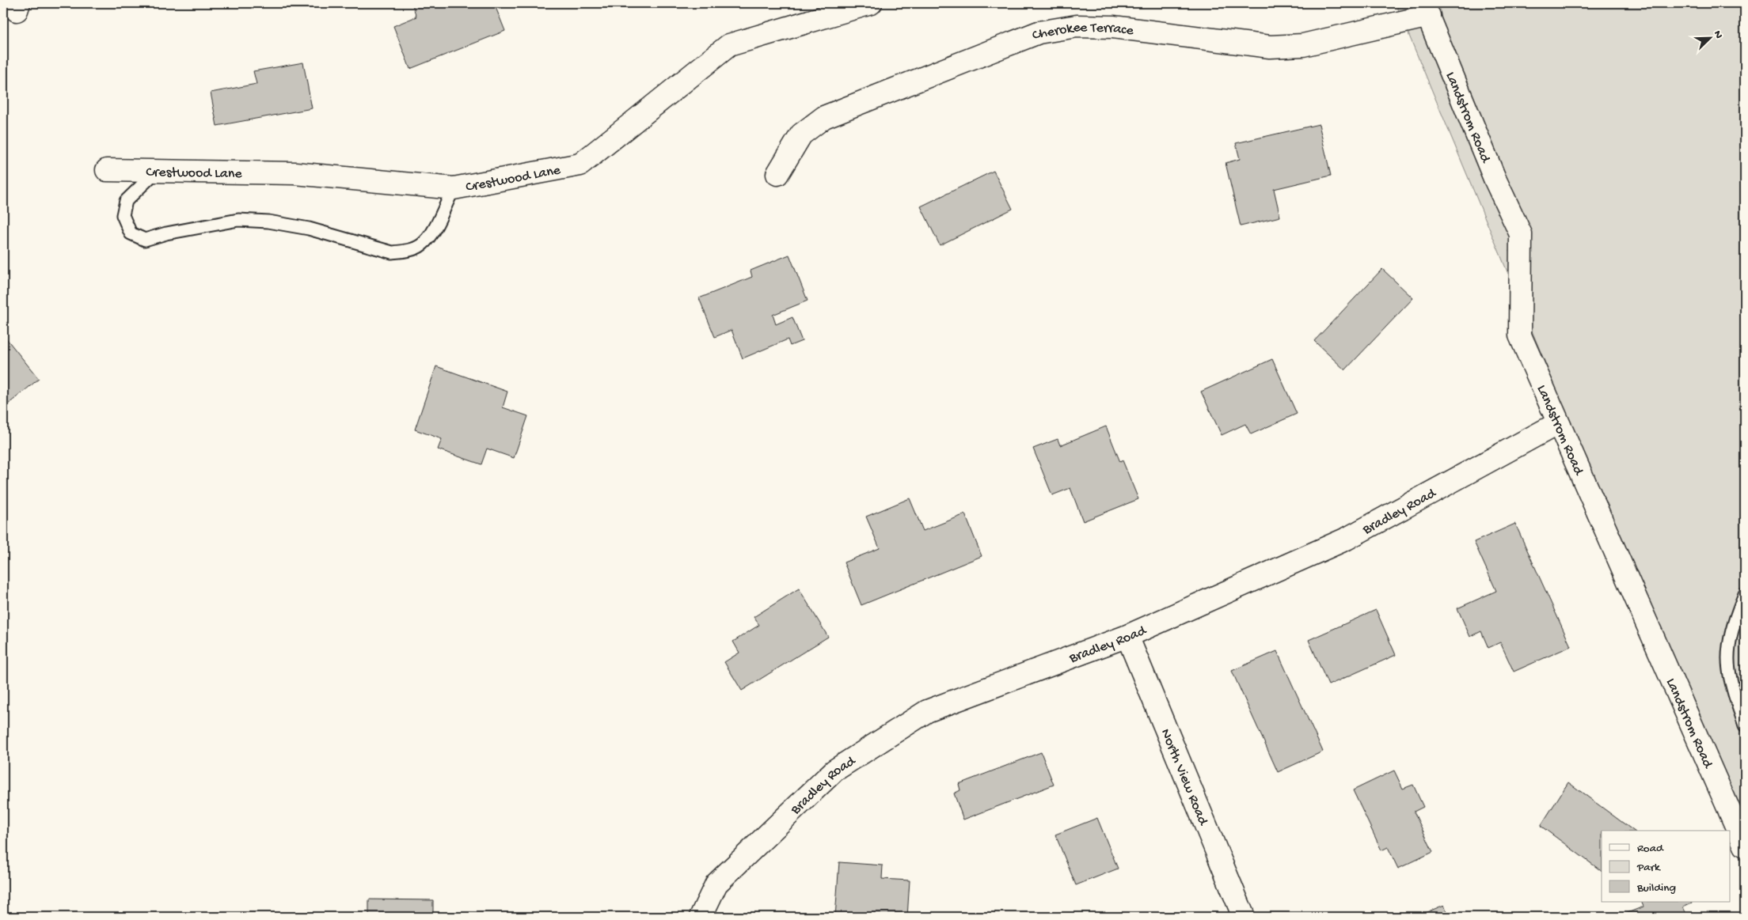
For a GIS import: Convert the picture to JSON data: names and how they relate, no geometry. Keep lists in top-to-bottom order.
{
  "streets": {
    "street": [
      "Cherokee Terrace",
      "Landstrom Road",
      "Crestwood Lane",
      "Bradley Road",
      "North View Road"
    ]
  },
  "crossings": [
    ["Cherokee Terrace", "Landstrom Road"],
    ["Landstrom Road", "Bradley Road"],
    ["Bradley Road", "North View Road"]
  ],
  "legend": ["Road", "Park", "Building"],
  "north": "top right"
}
